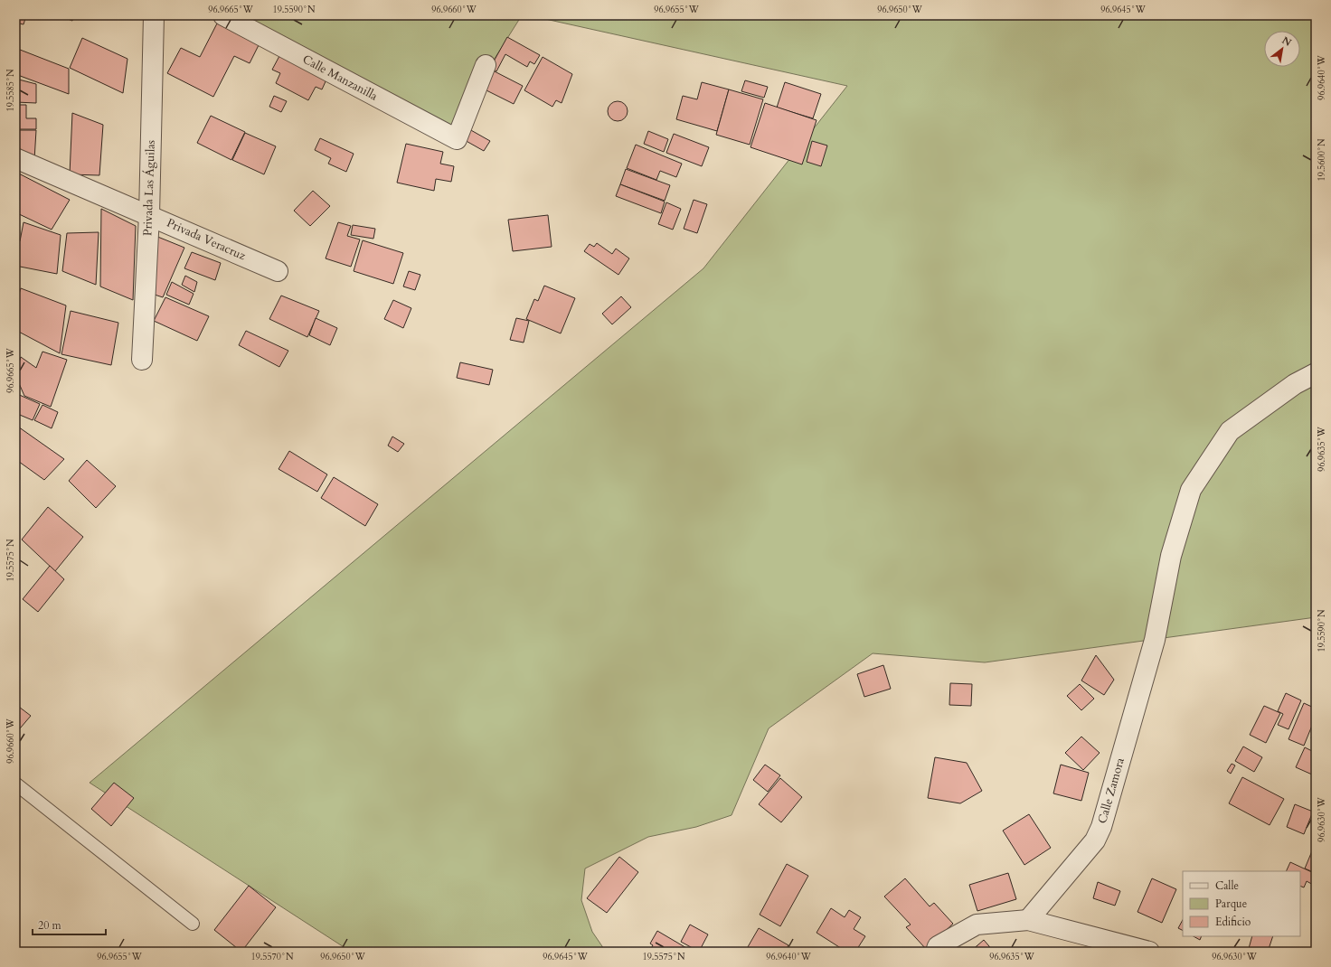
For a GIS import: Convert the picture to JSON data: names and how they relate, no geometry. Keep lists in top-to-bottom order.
{
  "streets": {
    "street": [
      "Calle Manzanilla",
      "Privada Las Águilas",
      "Privada Veracruz",
      "Calle Zamora"
    ]
  },
  "crossings": [
    ["Privada Las Águilas", "Privada Veracruz"]
  ],
  "legend": ["Calle", "Parque", "Edificio"],
  "scale_bar": "20 m",
  "north": "top right",
  "coordinates": [
    "96.9665°W",
    "19.5590°N",
    "96.9660°W",
    "96.9655°W",
    "96.9650°W",
    "96.9645°W",
    "96.9640°W",
    "19.5585°N",
    "19.5600°N",
    "96.9635°W",
    "19.5575°N",
    "96.9630°W",
    "19.5570°N"
  ]
}
